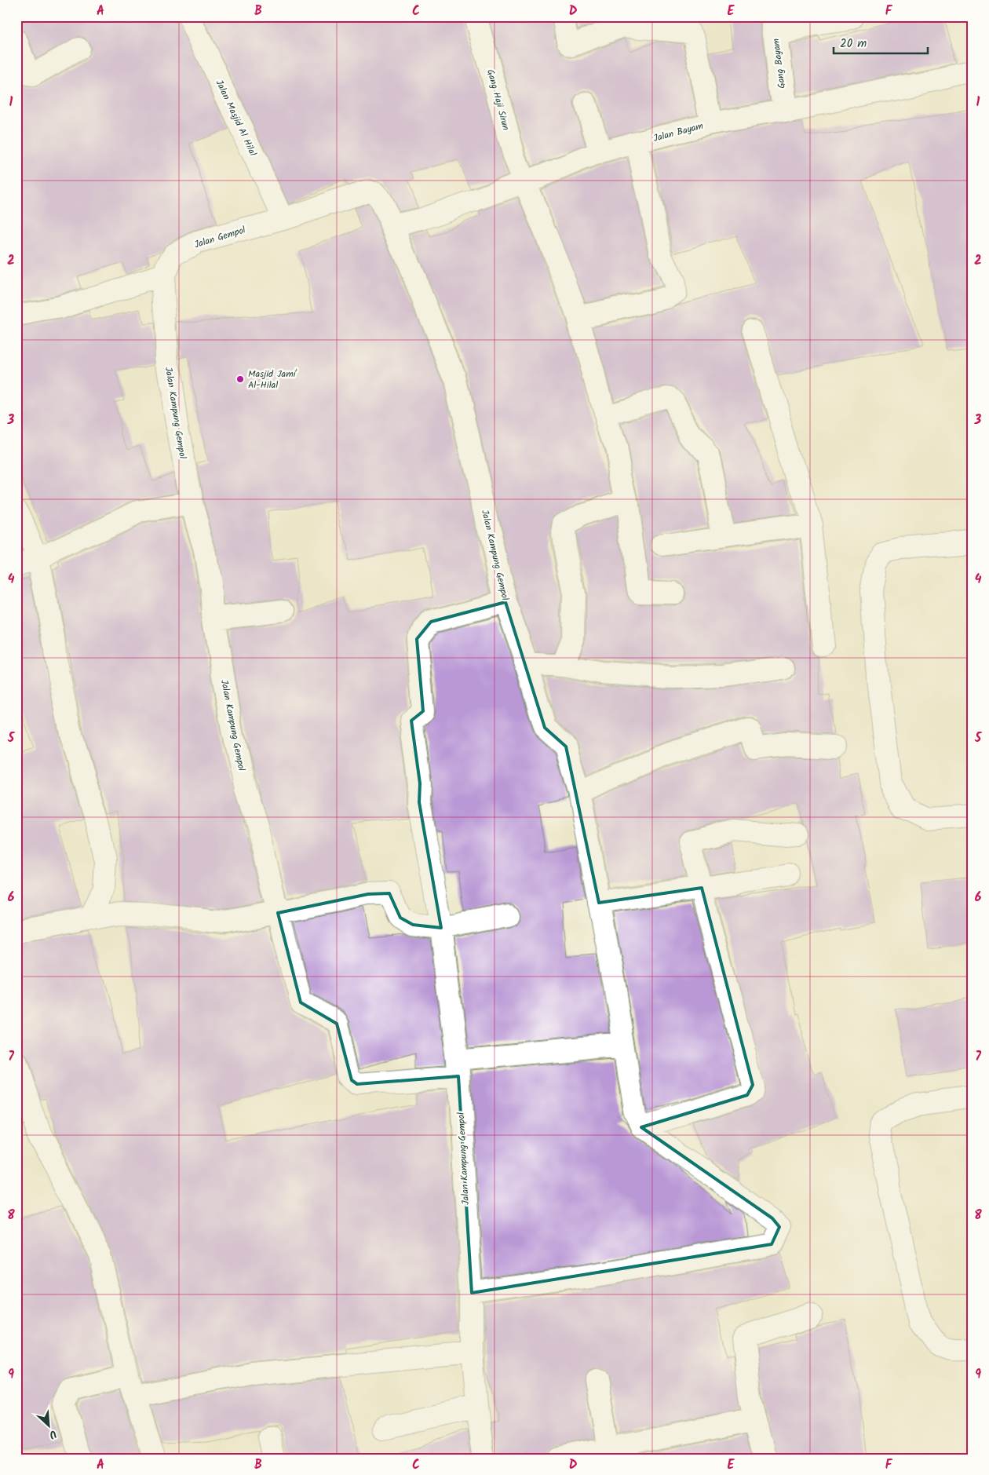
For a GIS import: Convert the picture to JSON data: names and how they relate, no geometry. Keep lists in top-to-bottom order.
{
  "streets": {
    "street": [
      "Gang Bayam",
      "Gang Haji Sirun",
      "Jalan Masjid Al Hilal",
      "Jalan Bayam",
      "Jalan Gempol",
      "Jalan Kampung Gempol"
    ]
  },
  "crossings": [
    ["Gang Bayam", "Jalan Bayam"],
    ["Gang Haji Sirun", "Jalan Bayam"],
    ["Jalan Masjid Al Hilal", "Jalan Gempol"],
    ["Jalan Bayam", "Jalan Gempol"],
    ["Jalan Bayam", "Jalan Kampung Gempol"],
    ["Jalan Gempol", "Jalan Kampung Gempol"]
  ],
  "places": ["Masjid Jami' Al-Hilal"],
  "scale_bar": "20 m",
  "north": "bottom right",
  "grid": {
    "columns": [
      "A",
      "B",
      "C",
      "D",
      "E",
      "F"
    ],
    "rows": [
      "1",
      "2",
      "3",
      "4",
      "5",
      "6",
      "7",
      "8",
      "9"
    ]
  }
}
